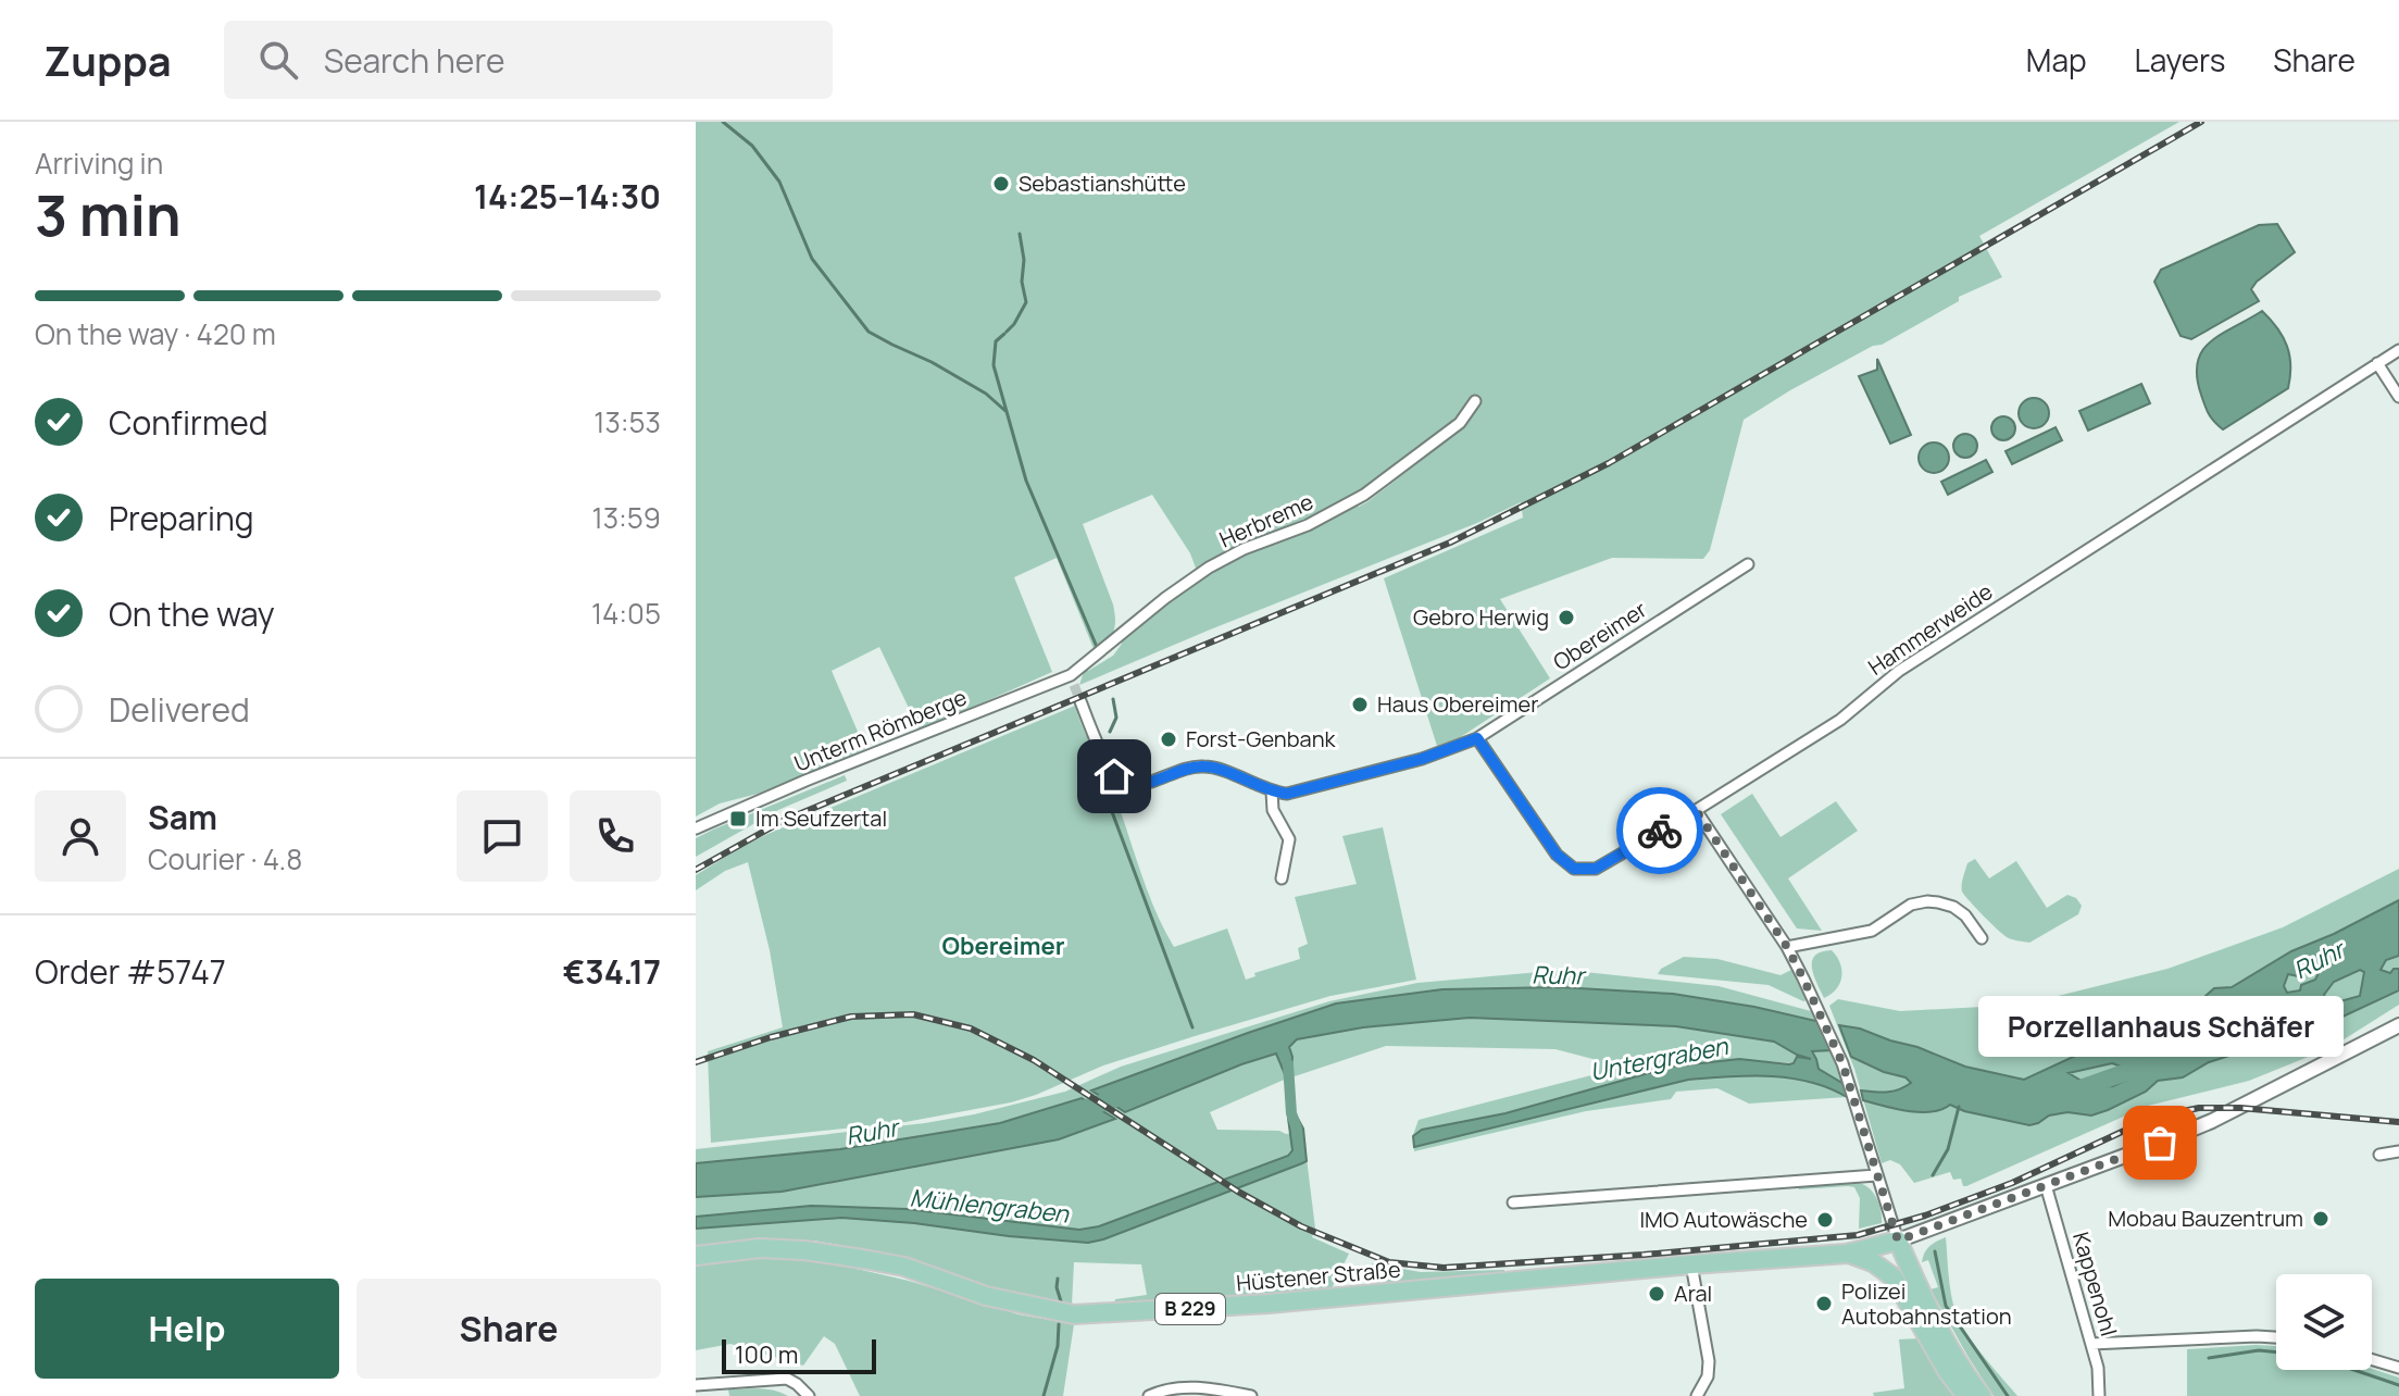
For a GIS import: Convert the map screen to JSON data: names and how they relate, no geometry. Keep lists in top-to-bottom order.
{
  "streets": {
    "main road": ["Hüstener Straße", "B 229"],
    "street": [
      "Herbreme",
      "Hammerweide",
      "Obereimer",
      "Unterm Römberge",
      "Kappenohl"
    ]
  },
  "crossings": [
    ["Herbreme", "Unterm Römberge"],
    ["Hammerweide", "Obereimer"],
    ["Hüstener Straße", "B 229"]
  ],
  "districts": ["Obereimer"],
  "water": ["Ruhr", "Untergraben", "Mühlengraben"],
  "places": {
    "other": [
      "Sebastianshütte",
      "Gebro Herwig",
      "Haus Obereimer",
      "Forst-Genbank",
      "Porzellanhaus Schäfer",
      "Mobau Bauzentrum",
      "IMO Autowäsche",
      "Aral",
      "Polizei Autobahnstation"
    ],
    "transit": ["Im Seufzertal"]
  },
  "scale_bar": "100 m",
  "page": {
    "header": "Zuppa",
    "search": "Search here",
    "nav": ["Map", "Layers", "Share"],
    "heading": ["3 min", "Arriving in", "14:25–14:30"],
    "panel": [
      "Sam",
      "Courier · 4.8",
      "Order #5747",
      "€34.17"
    ],
    "bar": "On the way · 420 m",
    "list": [
      ["Confirmed", "13:53"],
      ["Preparing", "13:59"],
      ["On the way", "14:05"],
      "Delivered"
    ],
    "bubble": "Porzellanhaus Schäfer",
    "buttons": ["Help", "Share"],
    "scale": "100 m"
  }
}
